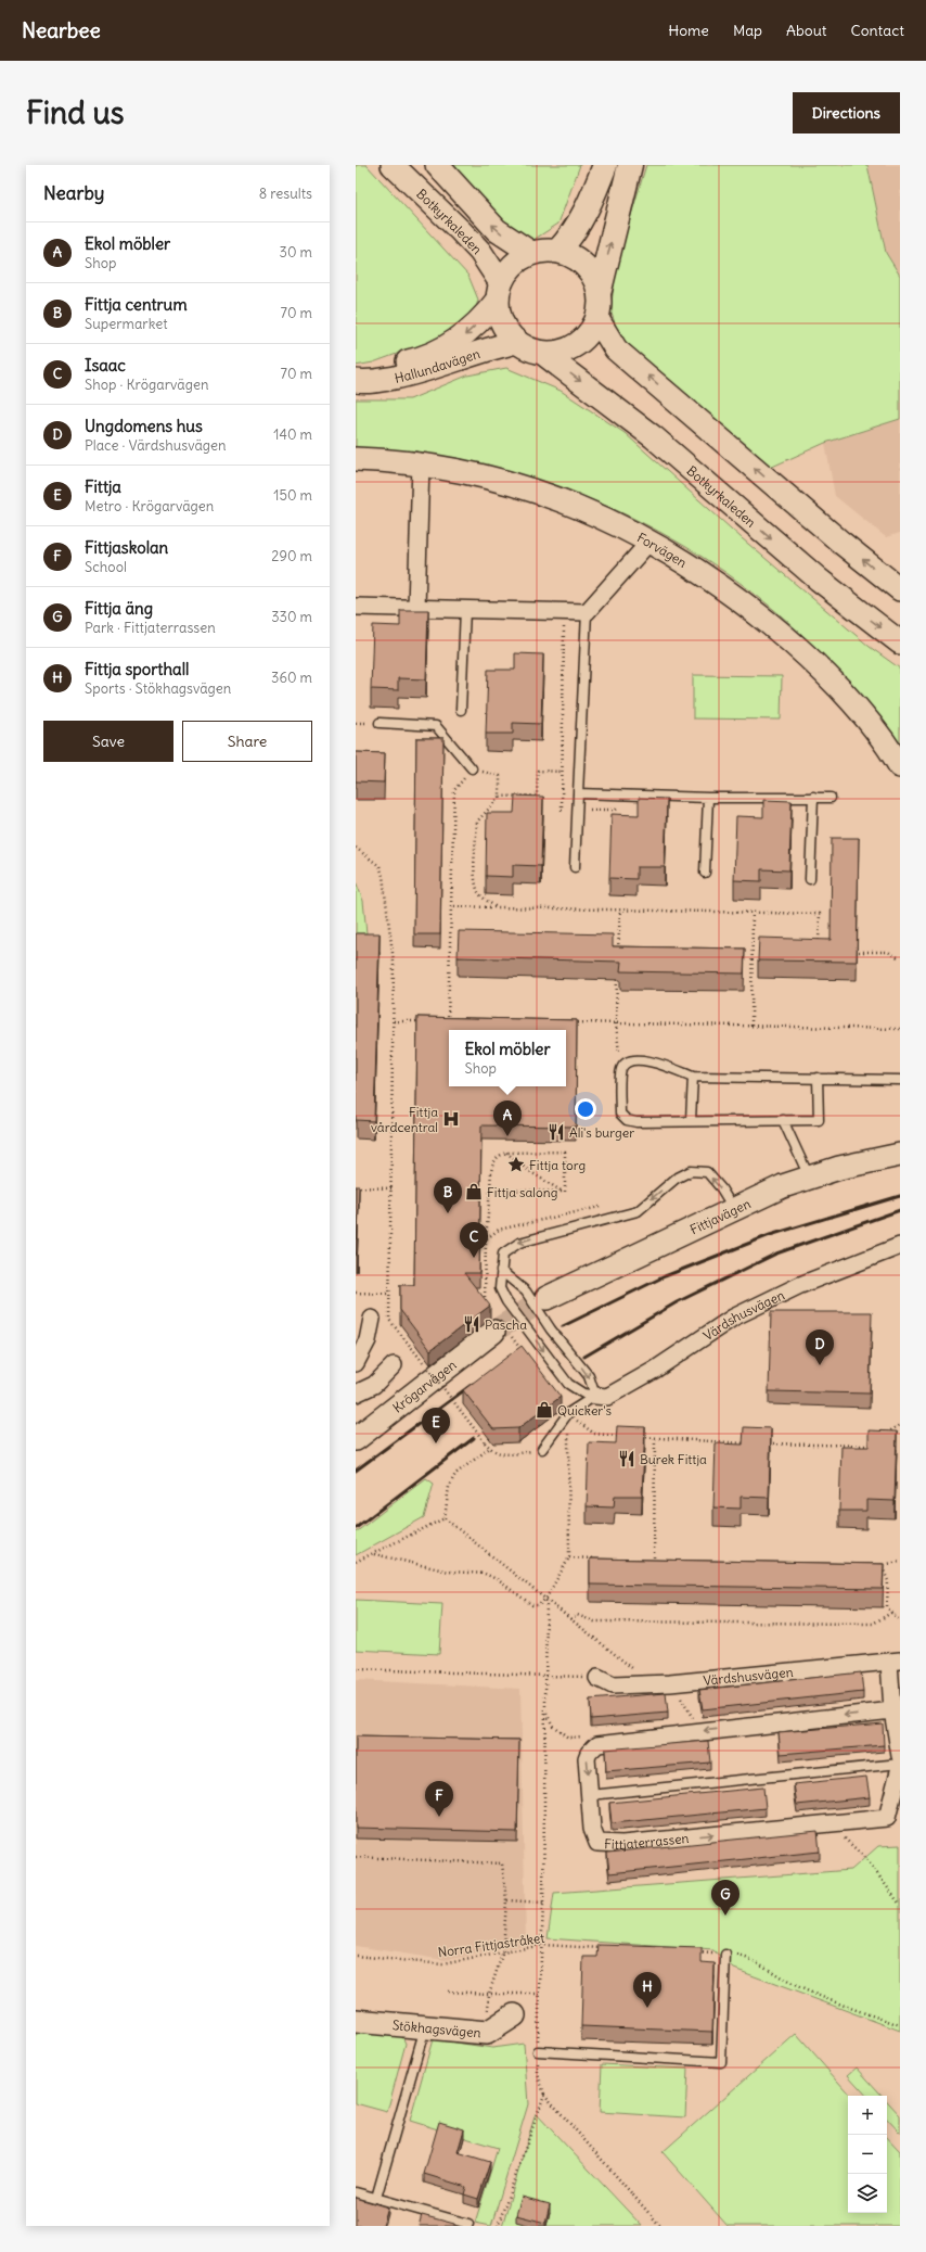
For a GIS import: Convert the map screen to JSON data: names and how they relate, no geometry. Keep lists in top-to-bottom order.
{
  "streets": {
    "main road": [
      "Botkyrkaleden",
      "Hallundavägen",
      "Forvägen",
      "Fittjavägen",
      "Krögarvägen",
      "Stökhagsvägen"
    ],
    "street": ["Värdshusvägen", "Fittjaterrassen"],
    "path": ["Norra Fittjastråket"]
  },
  "crossings": [
    ["Botkyrkaleden", "Hallundavägen"]
  ],
  "places": {
    "hospital": ["Fittja vårdcentral"],
    "restaurant": ["Ali's burger", "Pascha", "Burek Fittja"],
    "place": ["Fittja torg"],
    "shop": ["Fittja salong", "Quicker's"]
  },
  "page": {
    "header": "Nearbee",
    "nav": [
      "Home",
      "Map",
      "About",
      "Contact"
    ],
    "buttons": [
      "Directions",
      ["Save", "Share"]
    ],
    "title": "Find us",
    "heading": ["Nearby", "8 results"],
    "list": [
      {
        "mark": "A",
        "name": "Ekol möbler",
        "note": "Shop",
        "value": "30 m"
      },
      {
        "mark": "B",
        "name": "Fittja centrum",
        "note": "Supermarket",
        "value": "70 m"
      },
      {
        "mark": "C",
        "name": "Isaac",
        "note": "Shop · Krögarvägen",
        "value": "70 m"
      },
      {
        "mark": "D",
        "name": "Ungdomens hus",
        "note": "Place · Värdshusvägen",
        "value": "140 m"
      },
      {
        "mark": "E",
        "name": "Fittja",
        "note": "Metro · Krögarvägen",
        "value": "150 m"
      },
      {
        "mark": "F",
        "name": "Fittjaskolan",
        "note": "School",
        "value": "290 m"
      },
      {
        "mark": "G",
        "name": "Fittja äng",
        "note": "Park · Fittjaterrassen",
        "value": "330 m"
      },
      {
        "mark": "H",
        "name": "Fittja sporthall",
        "note": "Sports · Stökhagsvägen",
        "value": "360 m"
      }
    ],
    "popup": ["Ekol möbler", "Shop"],
    "pins": [
      "A",
      "B",
      "C",
      "D",
      "E",
      "F",
      "G",
      "H"
    ],
    "map_buttons": ["+", "−"]
  }
}
